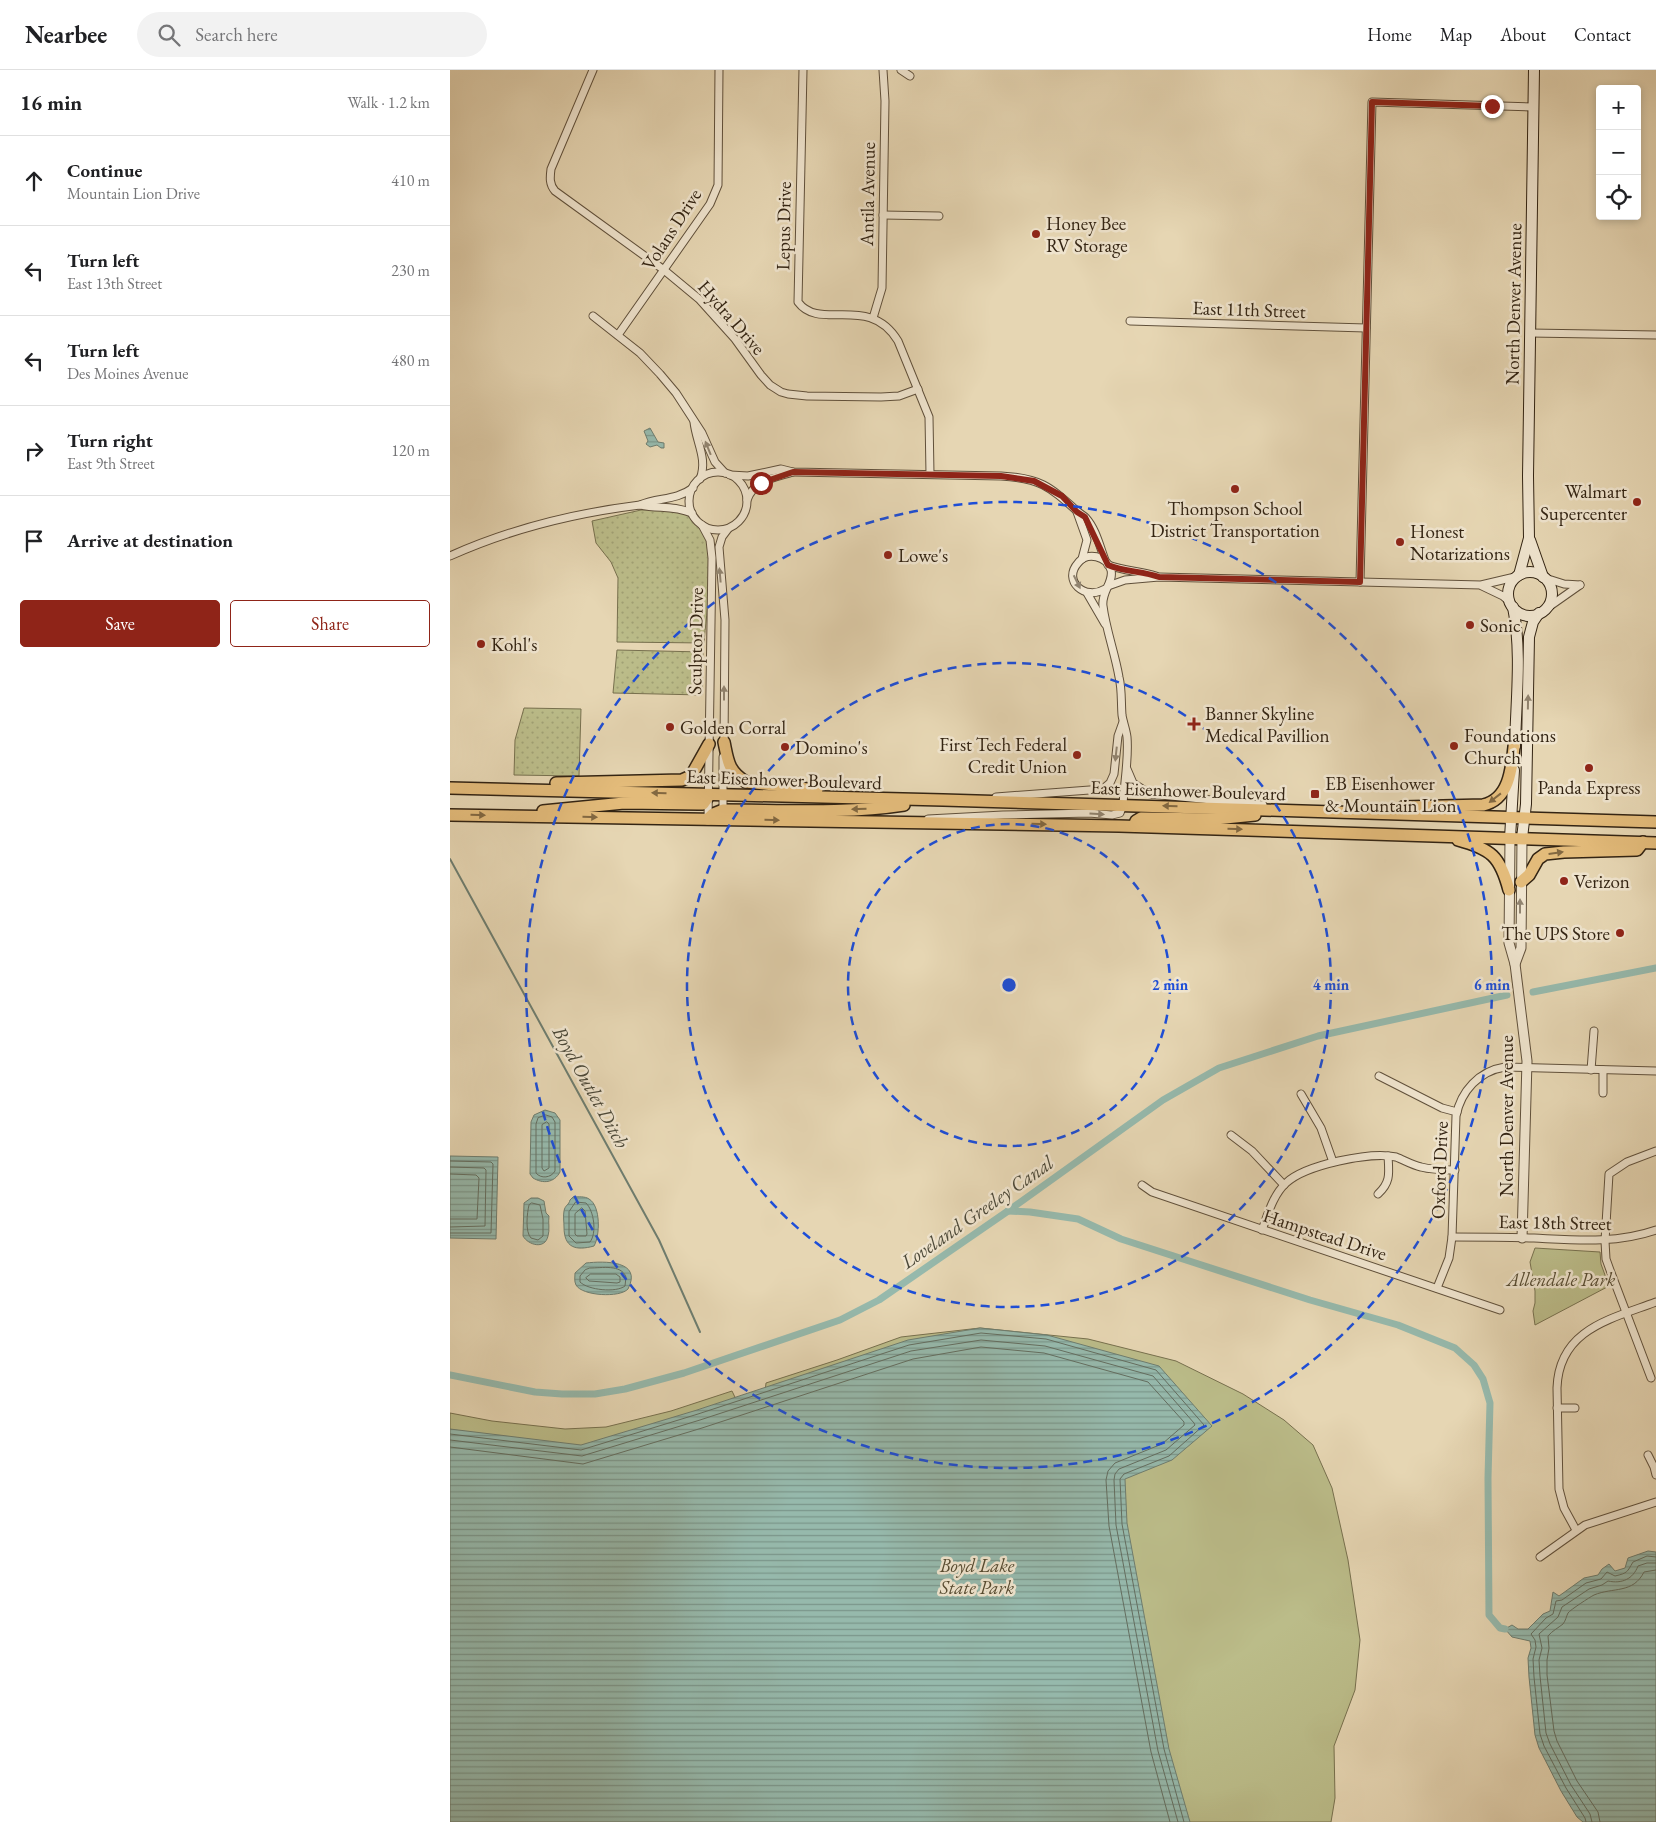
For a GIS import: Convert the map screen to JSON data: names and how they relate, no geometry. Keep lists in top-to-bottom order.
{
  "streets": {
    "highway": ["East Eisenhower Boulevard"],
    "main road": ["North Denver Avenue"],
    "street": [
      "Antila Avenue",
      "Lepus Drive",
      "Volans Drive",
      "East 11th Street",
      "Hydra Drive",
      "Sculptor Drive",
      "Oxford Drive",
      "East 18th Street",
      "Hampstead Drive"
    ]
  },
  "crossings": [
    ["Antila Avenue", "Lepus Drive"],
    ["Volans Drive", "Hydra Drive"],
    ["North Denver Avenue", "East Eisenhower Boulevard"],
    ["North Denver Avenue", "Oxford Drive"],
    ["North Denver Avenue", "East 18th Street"],
    ["Sculptor Drive", "East Eisenhower Boulevard"],
    ["Oxford Drive", "East 18th Street"],
    ["Oxford Drive", "Hampstead Drive"]
  ],
  "water": ["Boyd Outlet Ditch", "Loveland Greeley Canal"],
  "parks": ["Allendale Park", "Boyd Lake State Park"],
  "places": {
    "other": [
      "Honey Bee RV Storage",
      "Thompson School District Transportation",
      "Walmart Supercenter",
      "Honest Notarizations",
      "Lowe's",
      "Sonic",
      "Kohl's",
      "Golden Corral",
      "Foundations Church",
      "Domino's",
      "First Tech Federal Credit Union",
      "Panda Express",
      "Verizon",
      "The UPS Store"
    ],
    "health": ["Banner Skyline Medical Pavillion"],
    "transit": ["EB Eisenhower & Mountain Lion"]
  },
  "page": {
    "header": "Nearbee",
    "search": "Search here",
    "nav": [
      "Home",
      "Map",
      "About",
      "Contact"
    ],
    "heading": ["16 min", "Walk · 1.2 km"],
    "map_buttons": ["+", "−"],
    "list": [
      ["Continue", "Mountain Lion Drive", "410 m"],
      ["Turn left", "East 13th Street", "230 m"],
      ["Turn left", "Des Moines Avenue", "480 m"],
      ["Turn right", "East 9th Street", "120 m"],
      "Arrive at destination"
    ],
    "buttons": ["Save", "Share"]
  },
  "rings": ["2 min", "4 min", "6 min"]
}
